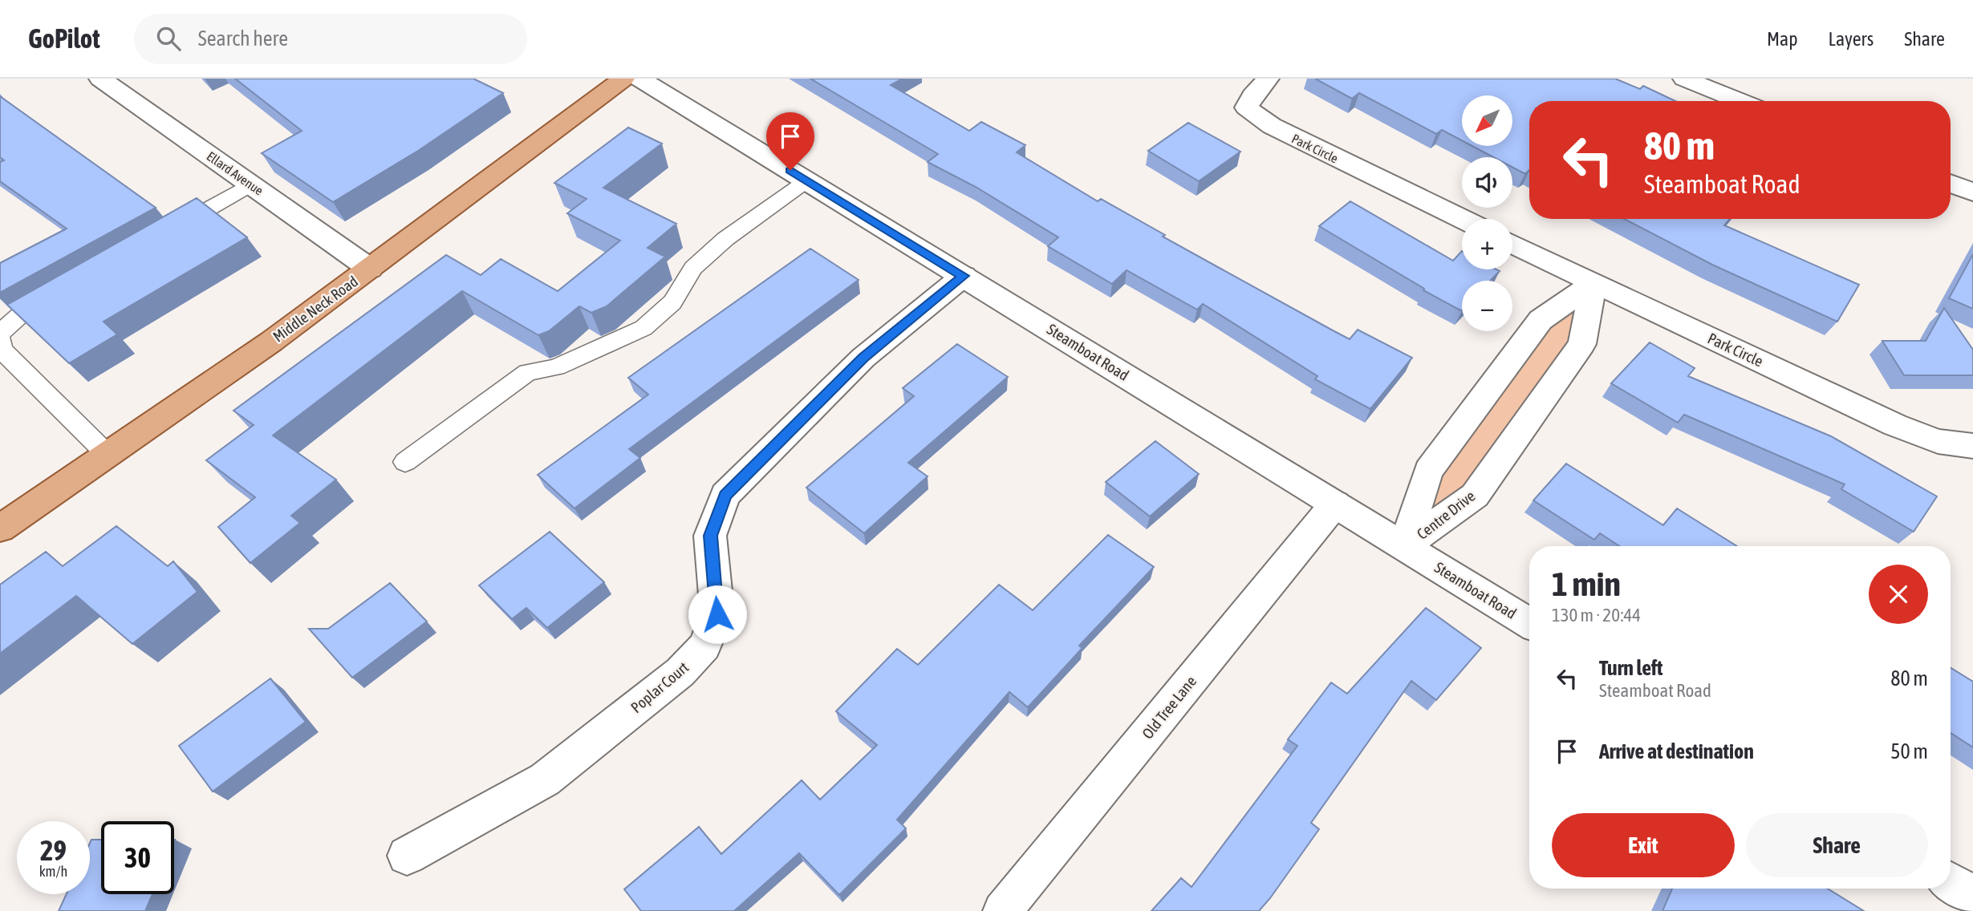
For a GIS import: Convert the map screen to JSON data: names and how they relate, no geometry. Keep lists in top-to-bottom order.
{
  "streets": {
    "main road": ["Middle Neck Road"],
    "street": [
      "Park Circle",
      "Ellard Avenue",
      "Steamboat Road",
      "Centre Drive",
      "Poplar Court",
      "Old Tree Lane"
    ]
  },
  "crossings": [
    ["Park Circle", "Centre Drive"],
    ["Ellard Avenue", "Middle Neck Road"],
    ["Steamboat Road", "Centre Drive"],
    ["Steamboat Road", "Poplar Court"],
    ["Steamboat Road", "Old Tree Lane"]
  ],
  "north": "bottom left",
  "page": {
    "header": "GoPilot",
    "search": "Search here",
    "nav": ["Map", "Layers", "Share"],
    "map_buttons": ["+", "−"],
    "turn": ["80 m", "Steamboat Road"],
    "heading": ["1 min", "130 m · 20:44"],
    "list": [
      {
        "name": "Turn left",
        "note": "Steamboat Road",
        "value": "80 m"
      },
      {
        "name": "Arrive at destination",
        "value": "50 m"
      }
    ],
    "buttons": ["Exit", "Share"],
    "speed": "29 km/h",
    "limit": "30"
  }
}
